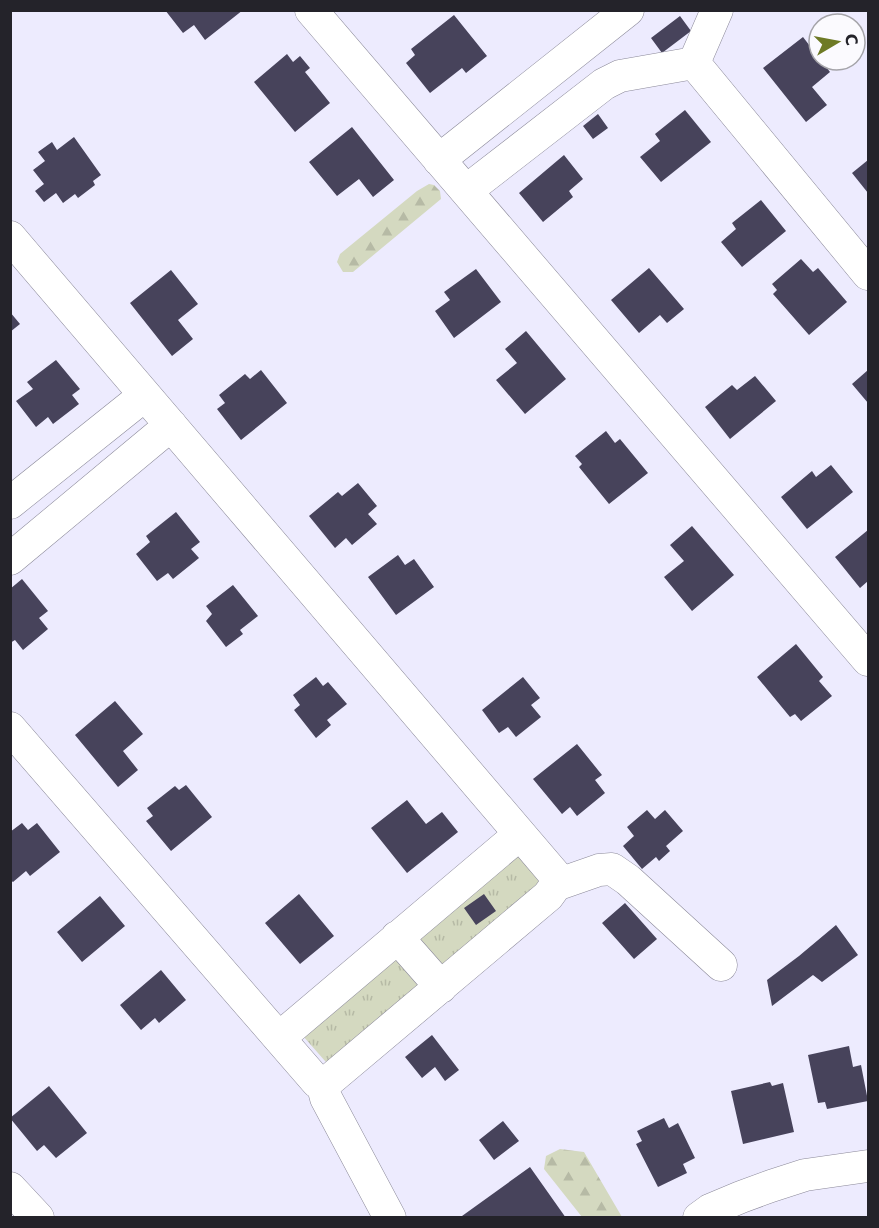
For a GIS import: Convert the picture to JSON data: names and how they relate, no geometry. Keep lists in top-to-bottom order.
{
  "north": "right"
}
